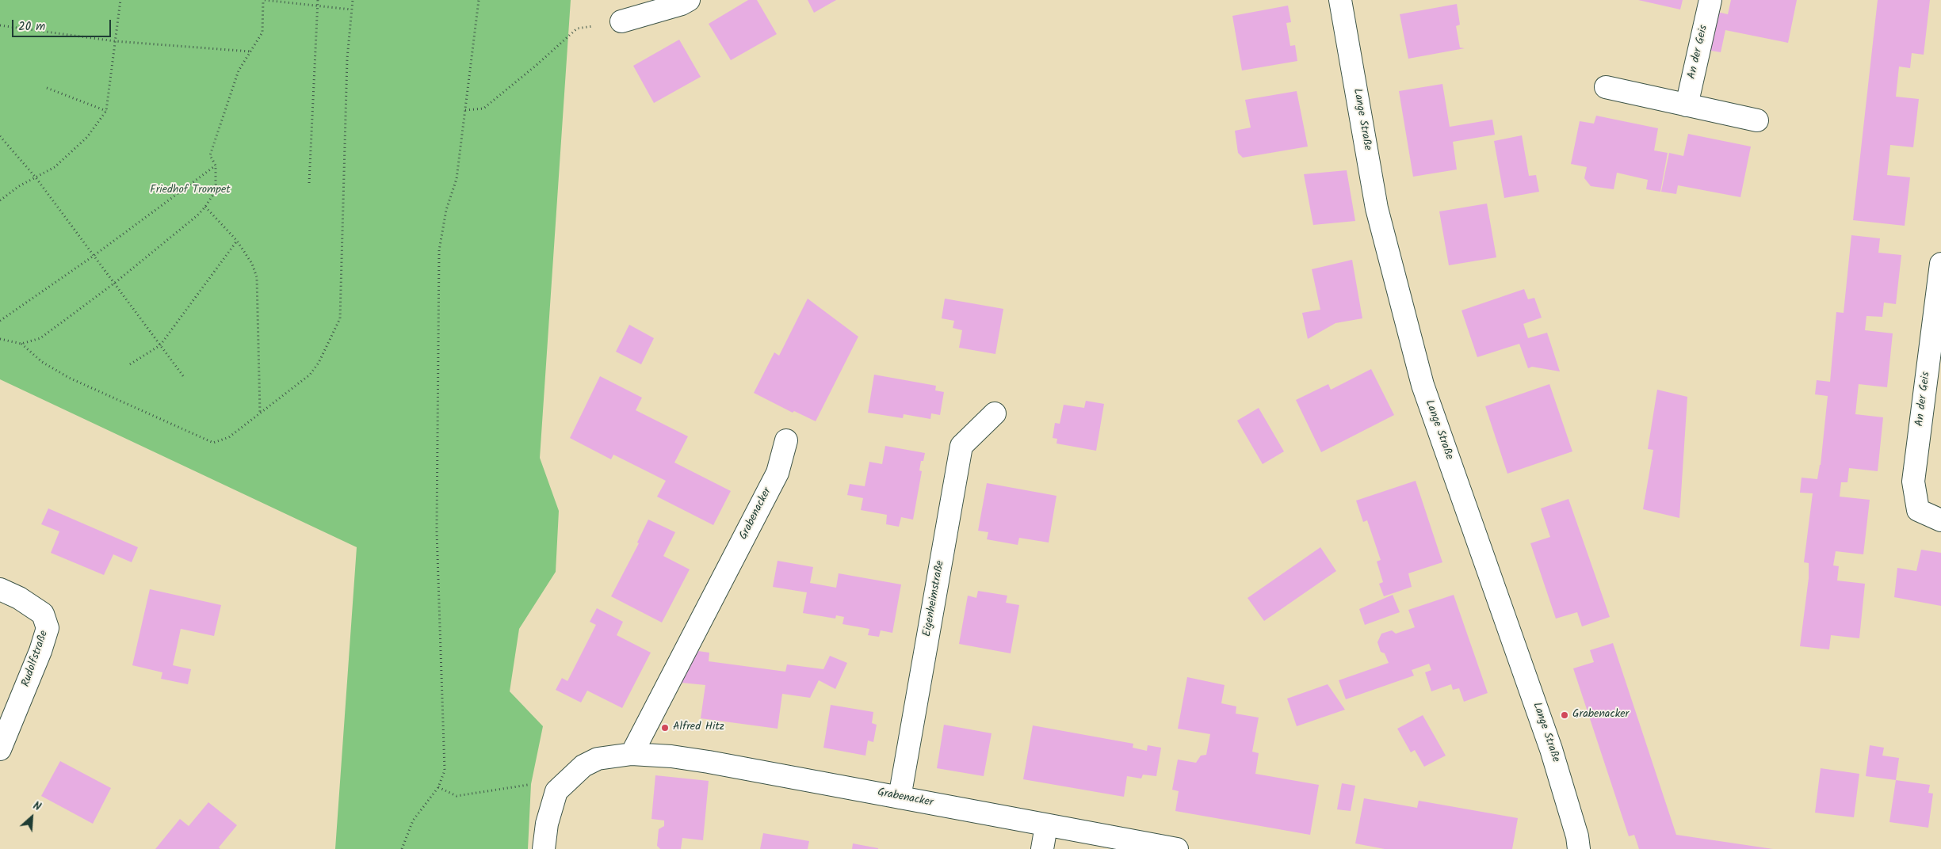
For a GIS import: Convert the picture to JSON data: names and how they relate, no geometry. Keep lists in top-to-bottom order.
{
  "streets": {
    "street": [
      "An der Geis",
      "Lange Straße",
      "Grabenacker",
      "Eigenheimstraße",
      "Rudolfstraße"
    ]
  },
  "crossings": [
    ["Grabenacker", "Eigenheimstraße"]
  ],
  "parks": ["Friedhof Trompet"],
  "places": ["Grabenacker", "Alfred Hitz"],
  "scale_bar": "20 m",
  "north": "top right"
}
